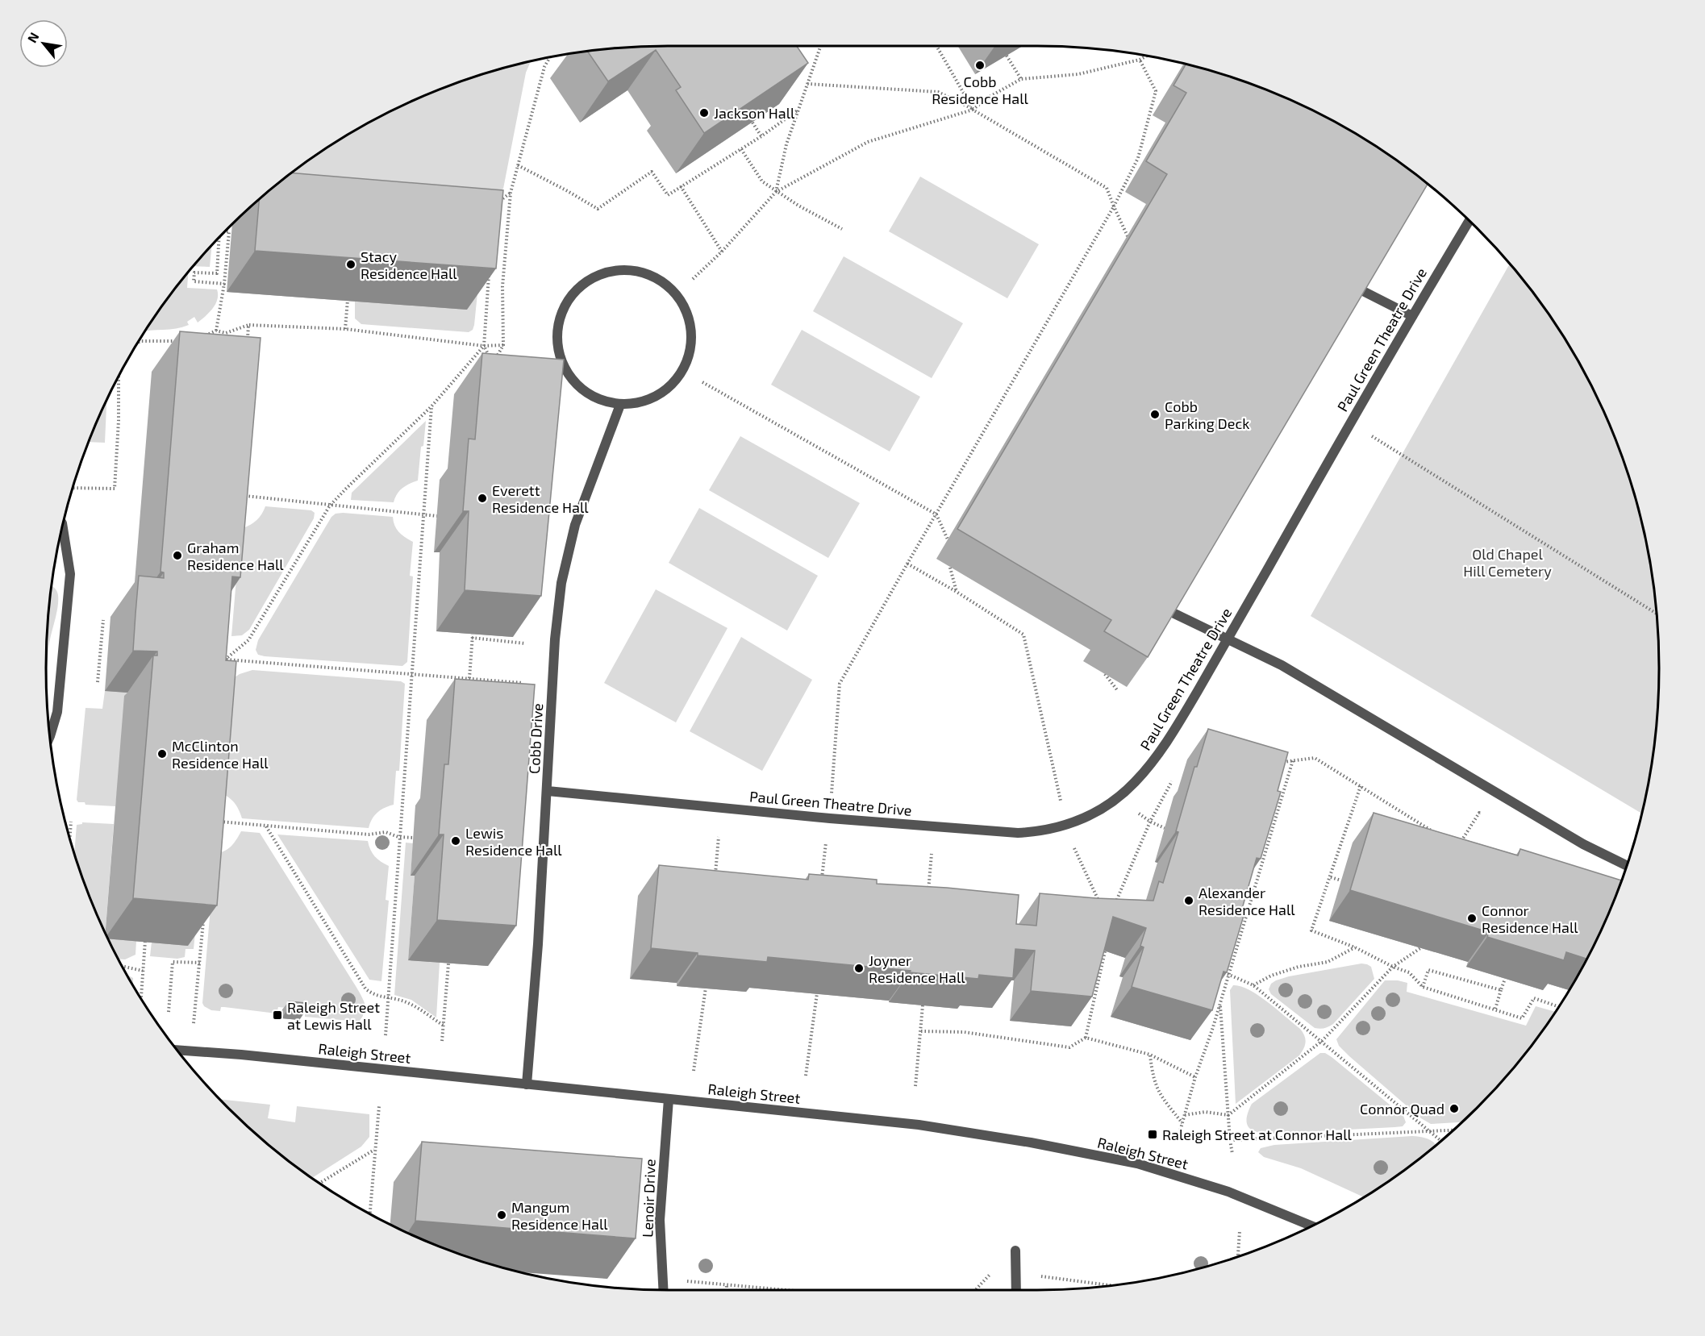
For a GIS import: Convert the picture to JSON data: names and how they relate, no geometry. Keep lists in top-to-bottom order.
{
  "streets": {
    "street": [
      "Paul Green Theatre Drive",
      "Cobb Drive",
      "Raleigh Street",
      "Lenoir Drive"
    ]
  },
  "crossings": [
    ["Paul Green Theatre Drive", "Cobb Drive"],
    ["Cobb Drive", "Raleigh Street"],
    ["Raleigh Street", "Lenoir Drive"]
  ],
  "parks": ["Old Chapel Hill Cemetery"],
  "places": {
    "other": [
      "Cobb Residence Hall",
      "Jackson Hall",
      "Stacy Residence Hall",
      "Cobb Parking Deck",
      "Everett Residence Hall",
      "Graham Residence Hall",
      "McClinton Residence Hall",
      "Lewis Residence Hall",
      "Alexander Residence Hall",
      "Connor Residence Hall",
      "Joyner Residence Hall",
      "Connor Quad",
      "Mangum Residence Hall"
    ],
    "transit": ["Raleigh Street at Lewis Hall", "Raleigh Street at Connor Hall"]
  },
  "north": "top left"
}
